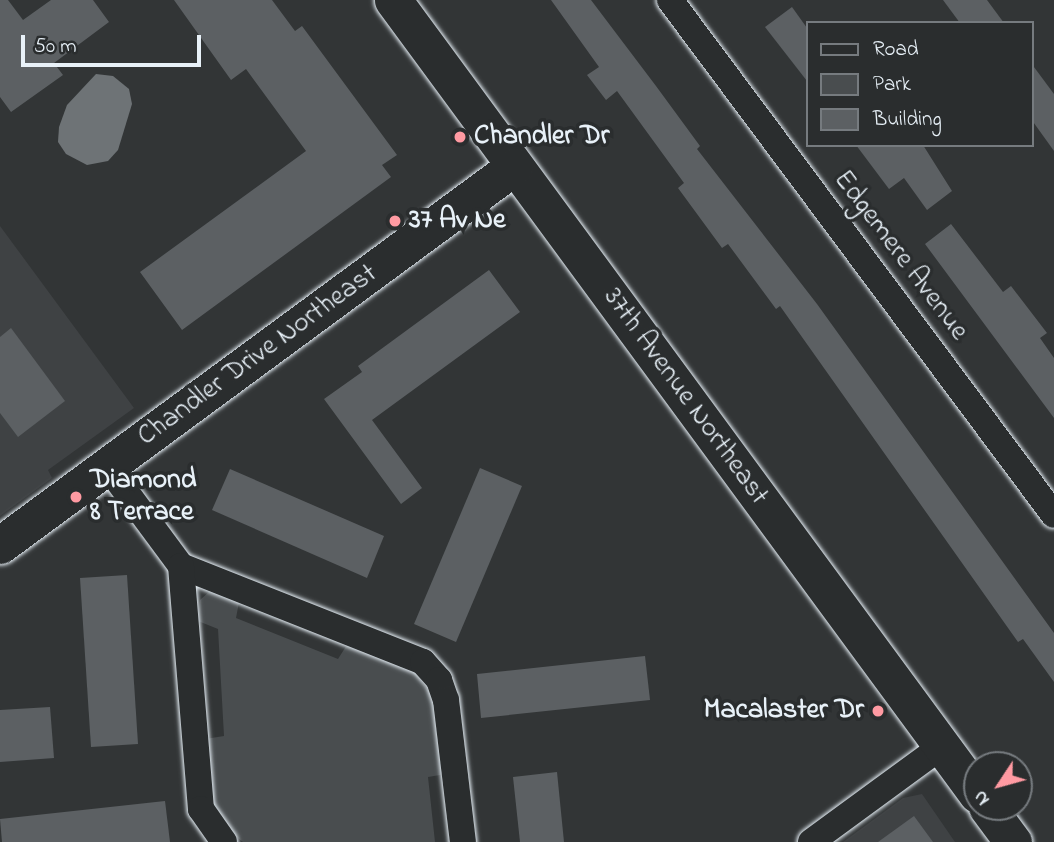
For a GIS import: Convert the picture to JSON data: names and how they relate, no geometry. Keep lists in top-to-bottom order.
{
  "streets": {
    "main road": ["Chandler Drive Northeast", "37th Avenue Northeast"],
    "street": ["Edgemere Avenue"]
  },
  "crossings": [
    ["Chandler Drive Northeast", "37th Avenue Northeast"]
  ],
  "places": [
    "Chandler Dr",
    "37 Av Ne",
    "Diamond 8 Terrace",
    "Macalaster Dr"
  ],
  "legend": ["Road", "Park", "Building"],
  "scale_bar": "50 m",
  "north": "bottom left"
}
